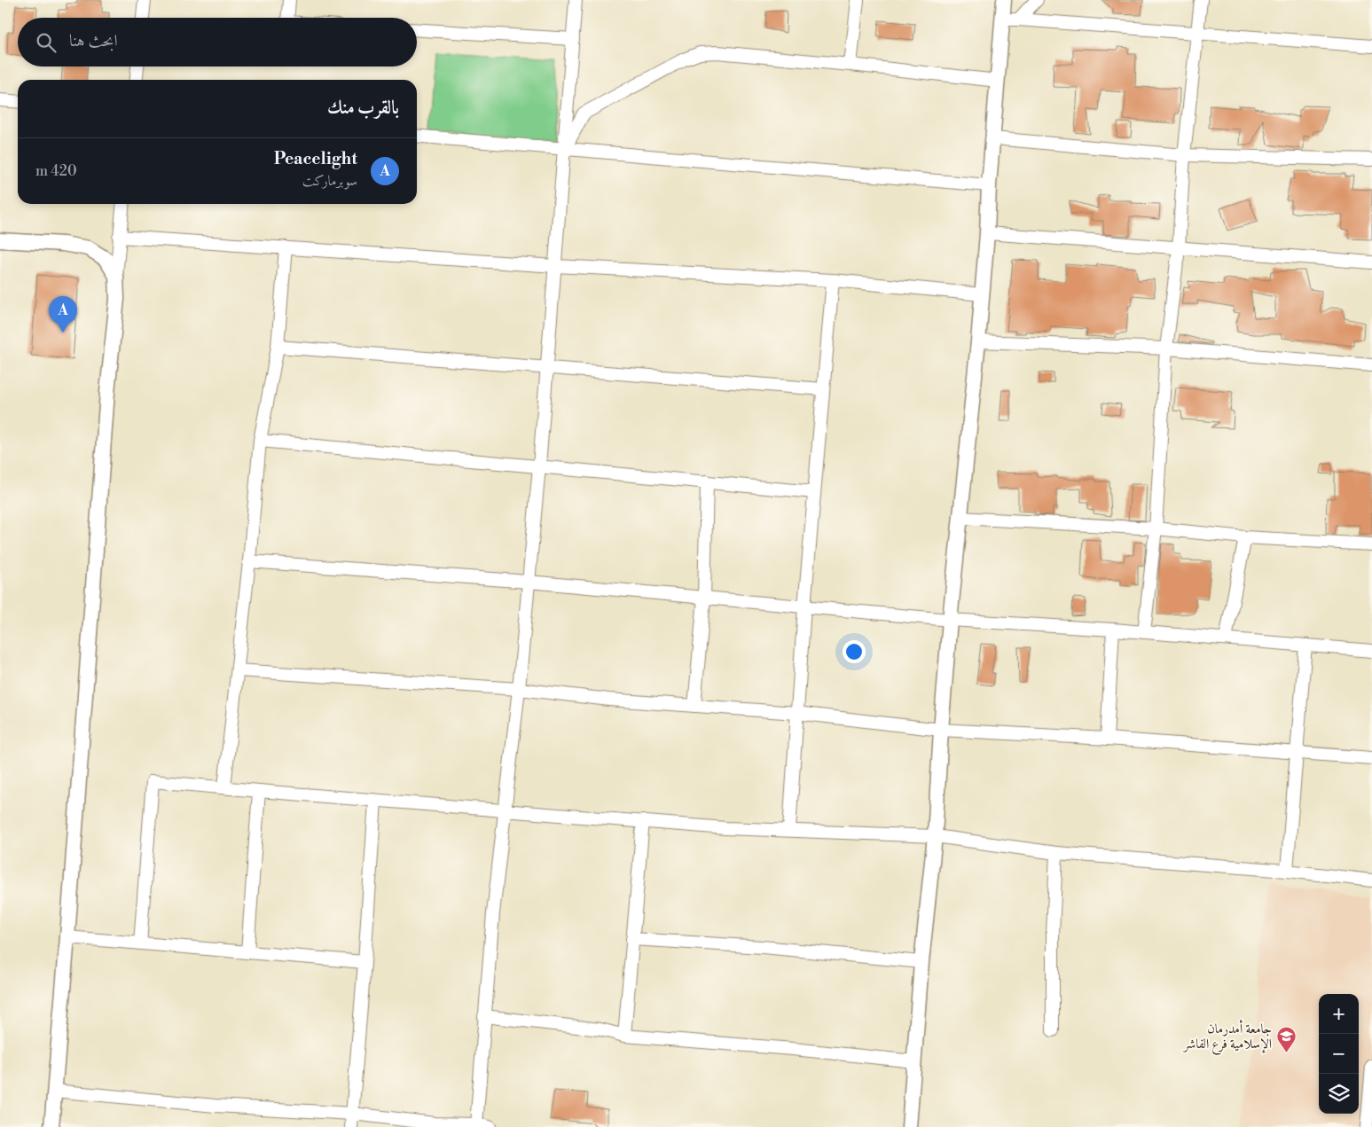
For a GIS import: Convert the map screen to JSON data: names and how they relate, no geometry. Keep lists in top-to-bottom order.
{
  "places": {
    "school or university": ["جامعة أمدرمان الإسلامية فرع الفاشر"]
  },
  "page": {
    "search": "ابحث هنا",
    "heading": "بالقرب منك",
    "list": [
      {
        "mark": "A",
        "name": "Peacelight",
        "note": "سوبرماركت",
        "value": "420 m"
      }
    ],
    "pins": "A",
    "map_buttons": ["+", "−"]
  }
}
